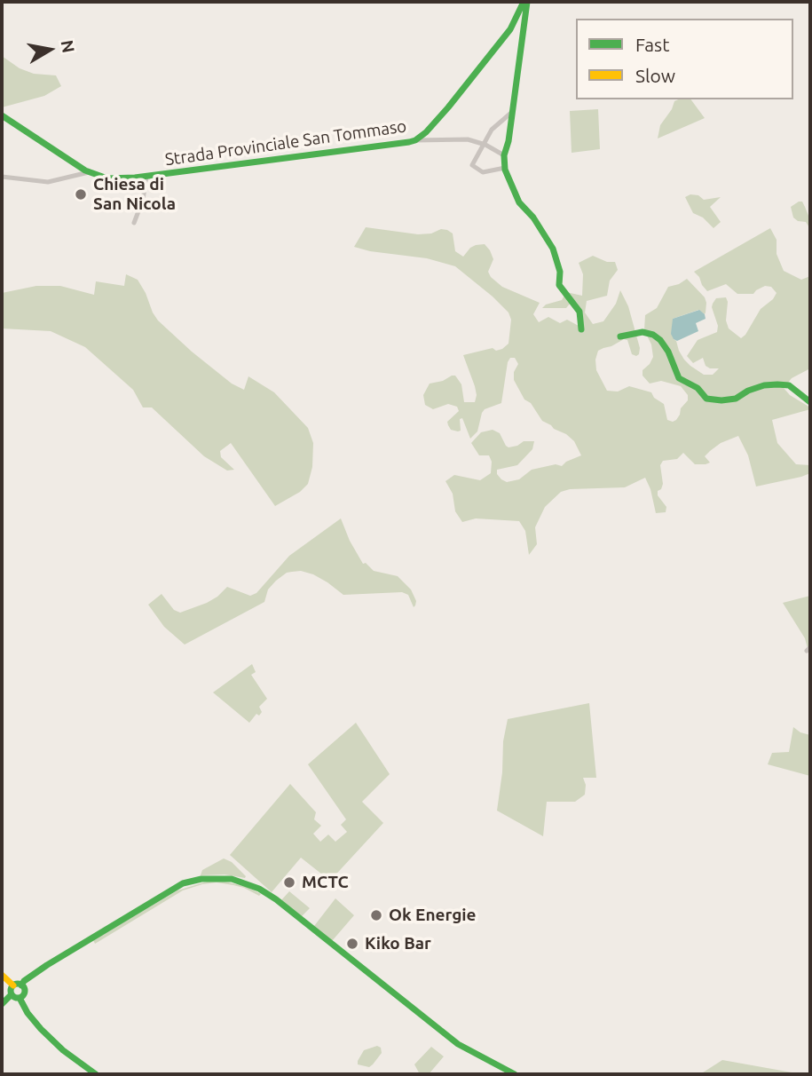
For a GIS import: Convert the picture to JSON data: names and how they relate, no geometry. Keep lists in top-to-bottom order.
{
  "streets": {
    "street": ["Strada Provinciale San Tommaso"]
  },
  "places": [
    "Chiesa di San Nicola",
    "MCTC",
    "Ok Energie",
    "Kiko Bar"
  ],
  "legend": ["Fast", "Slow"],
  "north": "right"
}
